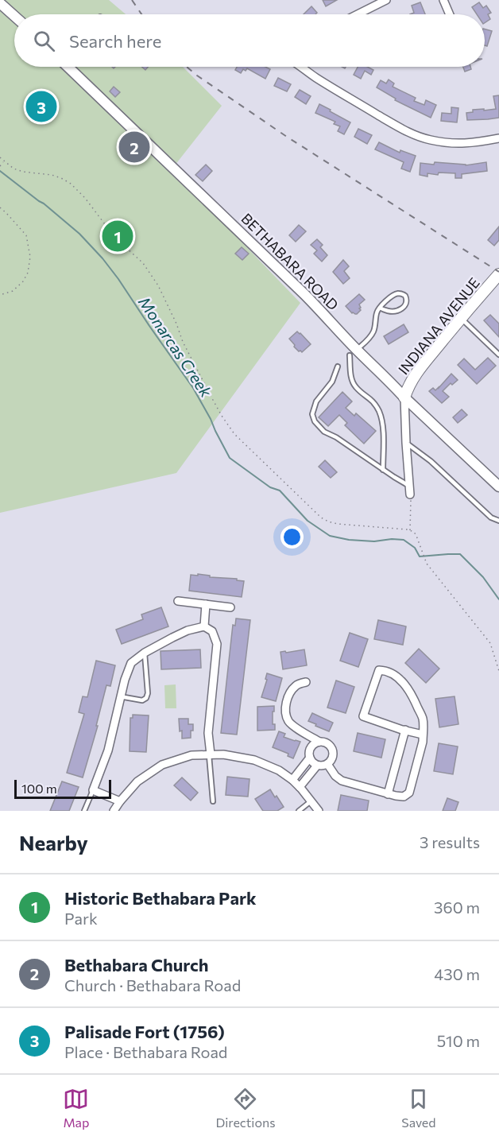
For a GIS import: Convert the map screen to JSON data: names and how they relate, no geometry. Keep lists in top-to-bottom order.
{
  "streets": {
    "main road": ["INDIANA AVENUE"],
    "street": ["BETHABARA ROAD"]
  },
  "crossings": [
    ["BETHABARA ROAD", "INDIANA AVENUE"]
  ],
  "water": ["Monarcas Creek"],
  "scale_bar": "100 m",
  "page": {
    "search": "Search here",
    "pins": ["3", "2", "1"],
    "scale": "100 m",
    "heading": ["Nearby", "3 results"],
    "list": [
      {
        "mark": "1",
        "name": "Historic Bethabara Park",
        "note": "Park",
        "value": "360 m"
      },
      {
        "mark": "2",
        "name": "Bethabara Church",
        "note": "Church · Bethabara Road",
        "value": "430 m"
      },
      {
        "mark": "3",
        "name": "Palisade Fort (1756)",
        "note": "Place · Bethabara Road",
        "value": "510 m"
      }
    ],
    "nav": ["Map", "Directions", "Saved"]
  }
}
